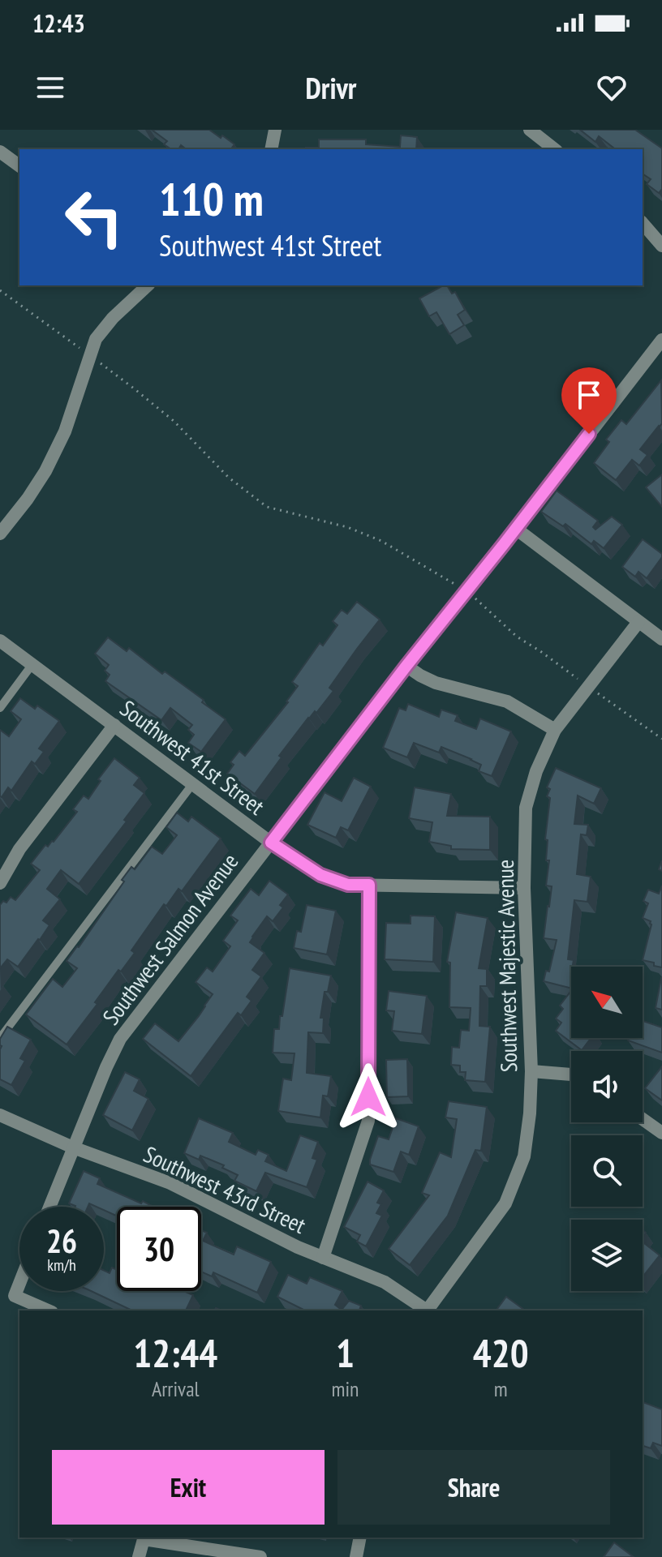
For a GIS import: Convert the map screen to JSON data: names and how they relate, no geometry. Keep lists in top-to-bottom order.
{
  "streets": {
    "street": [
      "Southwest 41st Street",
      "Southwest Salmon Avenue",
      "Southwest Majestic Avenue",
      "Southwest 43rd Street"
    ]
  },
  "crossings": [
    ["Southwest 41st Street", "Southwest Salmon Avenue"],
    ["Southwest 41st Street", "Southwest Majestic Avenue"],
    ["Southwest Salmon Avenue", "Southwest 43rd Street"]
  ],
  "north": "top left",
  "page": {
    "status": "12:43",
    "header": "Drivr",
    "turn": ["110 m", "Southwest 41st Street"],
    "speed": "26 km/h",
    "limit": "30",
    "eta": [
      "12:44",
      "Arrival",
      "1",
      "min",
      "420",
      "m"
    ],
    "buttons": ["Exit", "Share"]
  }
}
